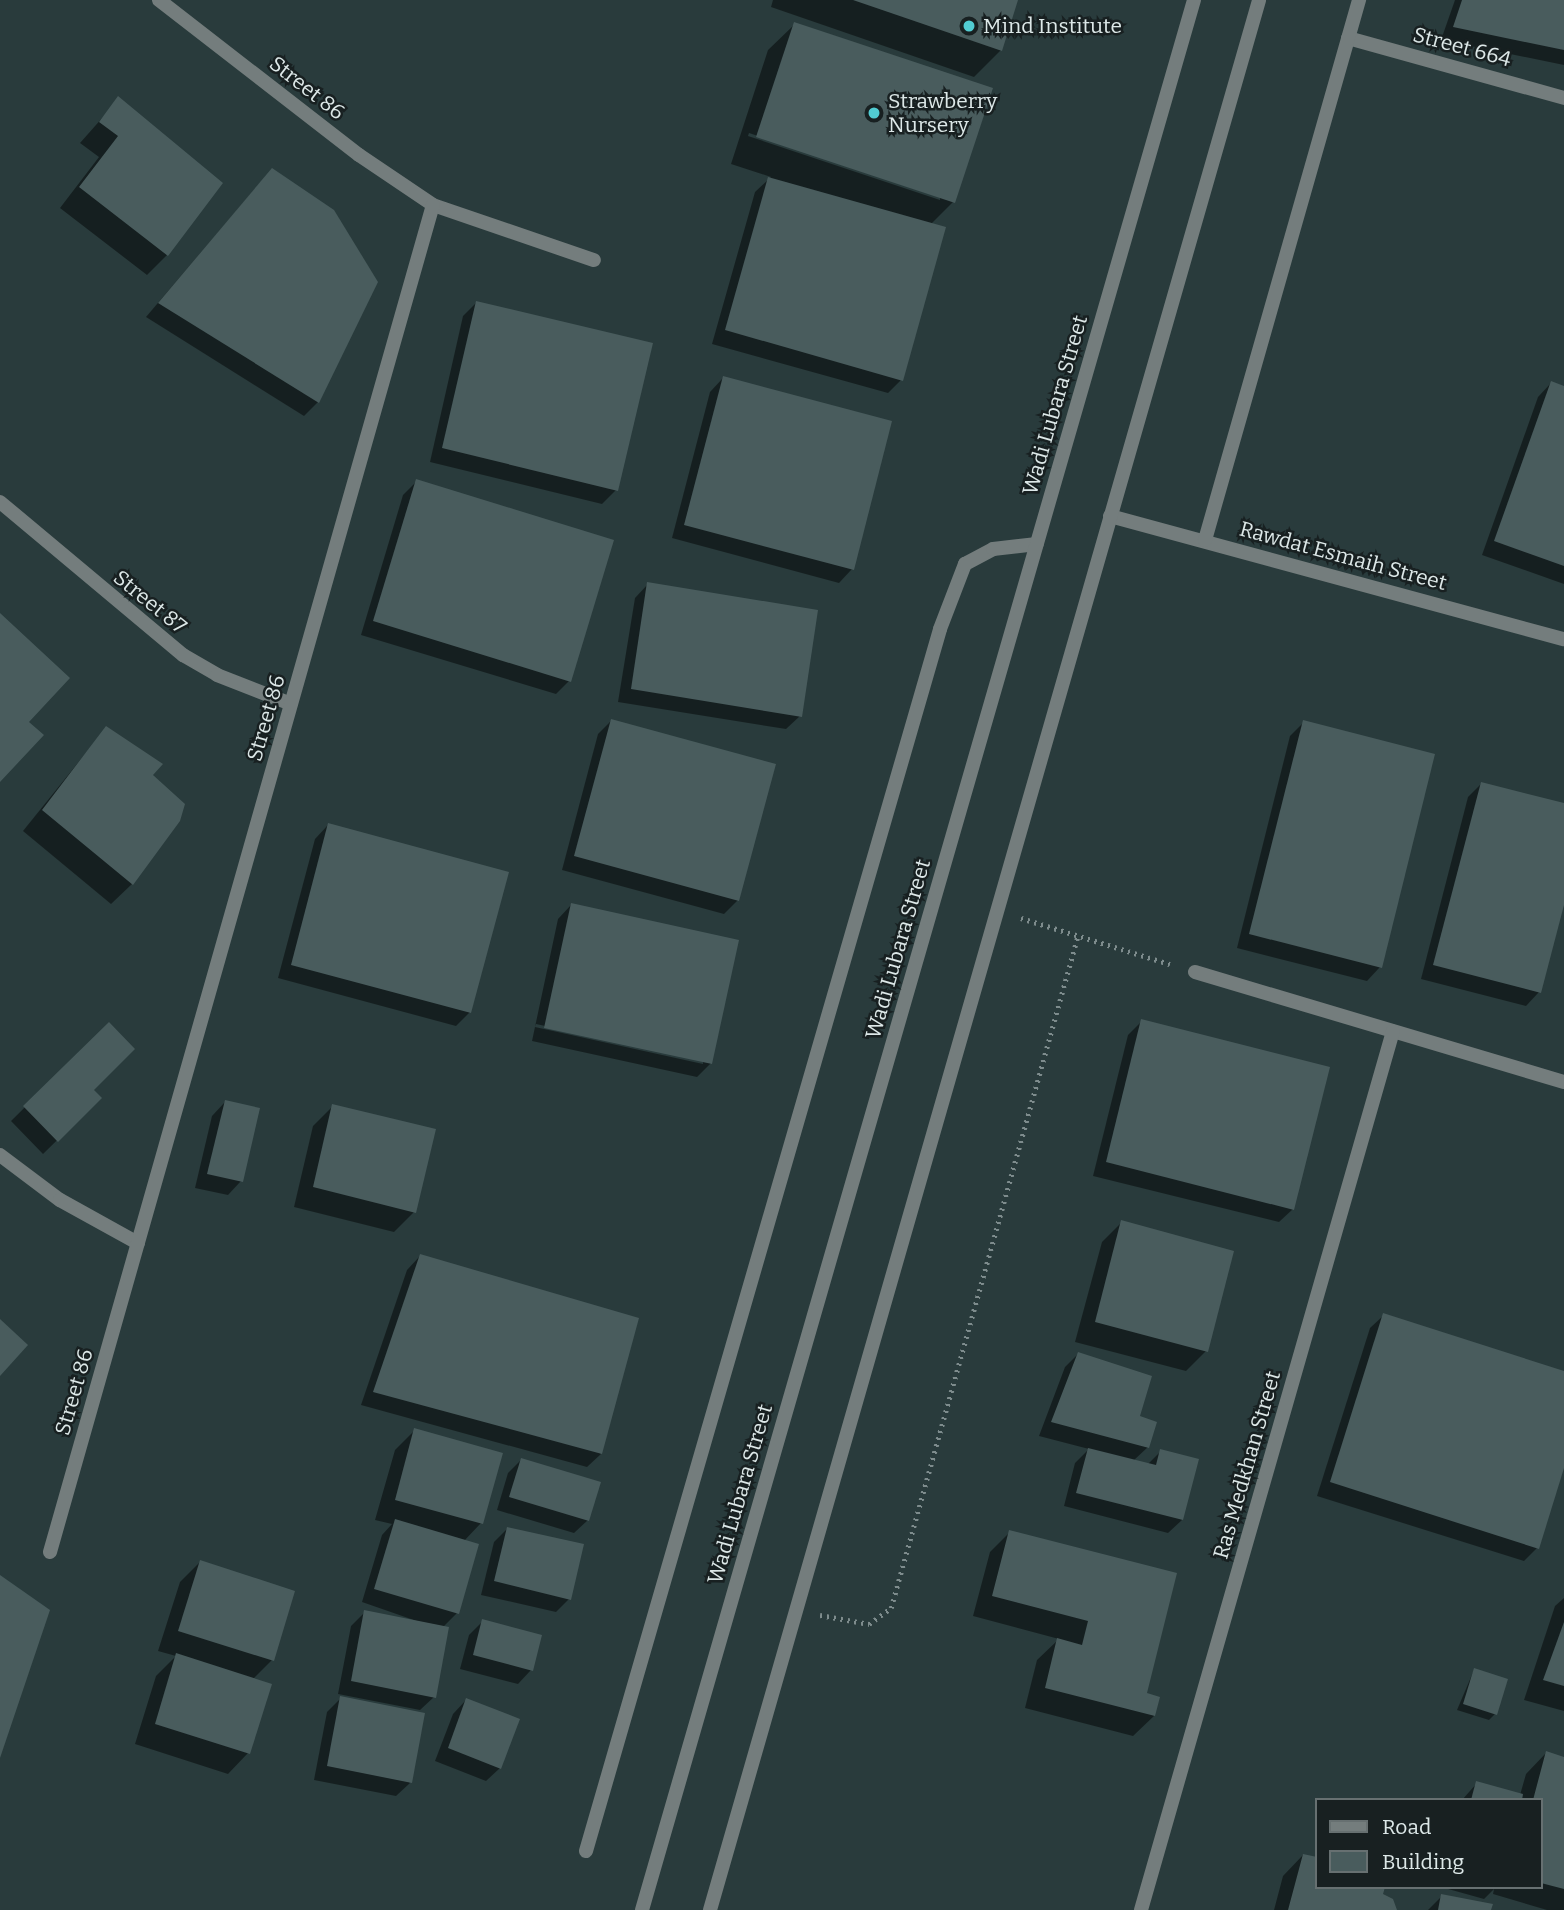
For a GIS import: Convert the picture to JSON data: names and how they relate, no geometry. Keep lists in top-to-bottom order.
{
  "streets": {
    "street": [
      "Street 664",
      "Street 86",
      "Wadi Lubara Street",
      "Rawdat Esmaih Street",
      "Street 87",
      "Ras Medkhan Street"
    ]
  },
  "crossings": [
    ["Street 86", "Street 87"]
  ],
  "places": ["Mind Institute", "Strawberry Nursery"],
  "legend": ["Road", "Building"]
}
